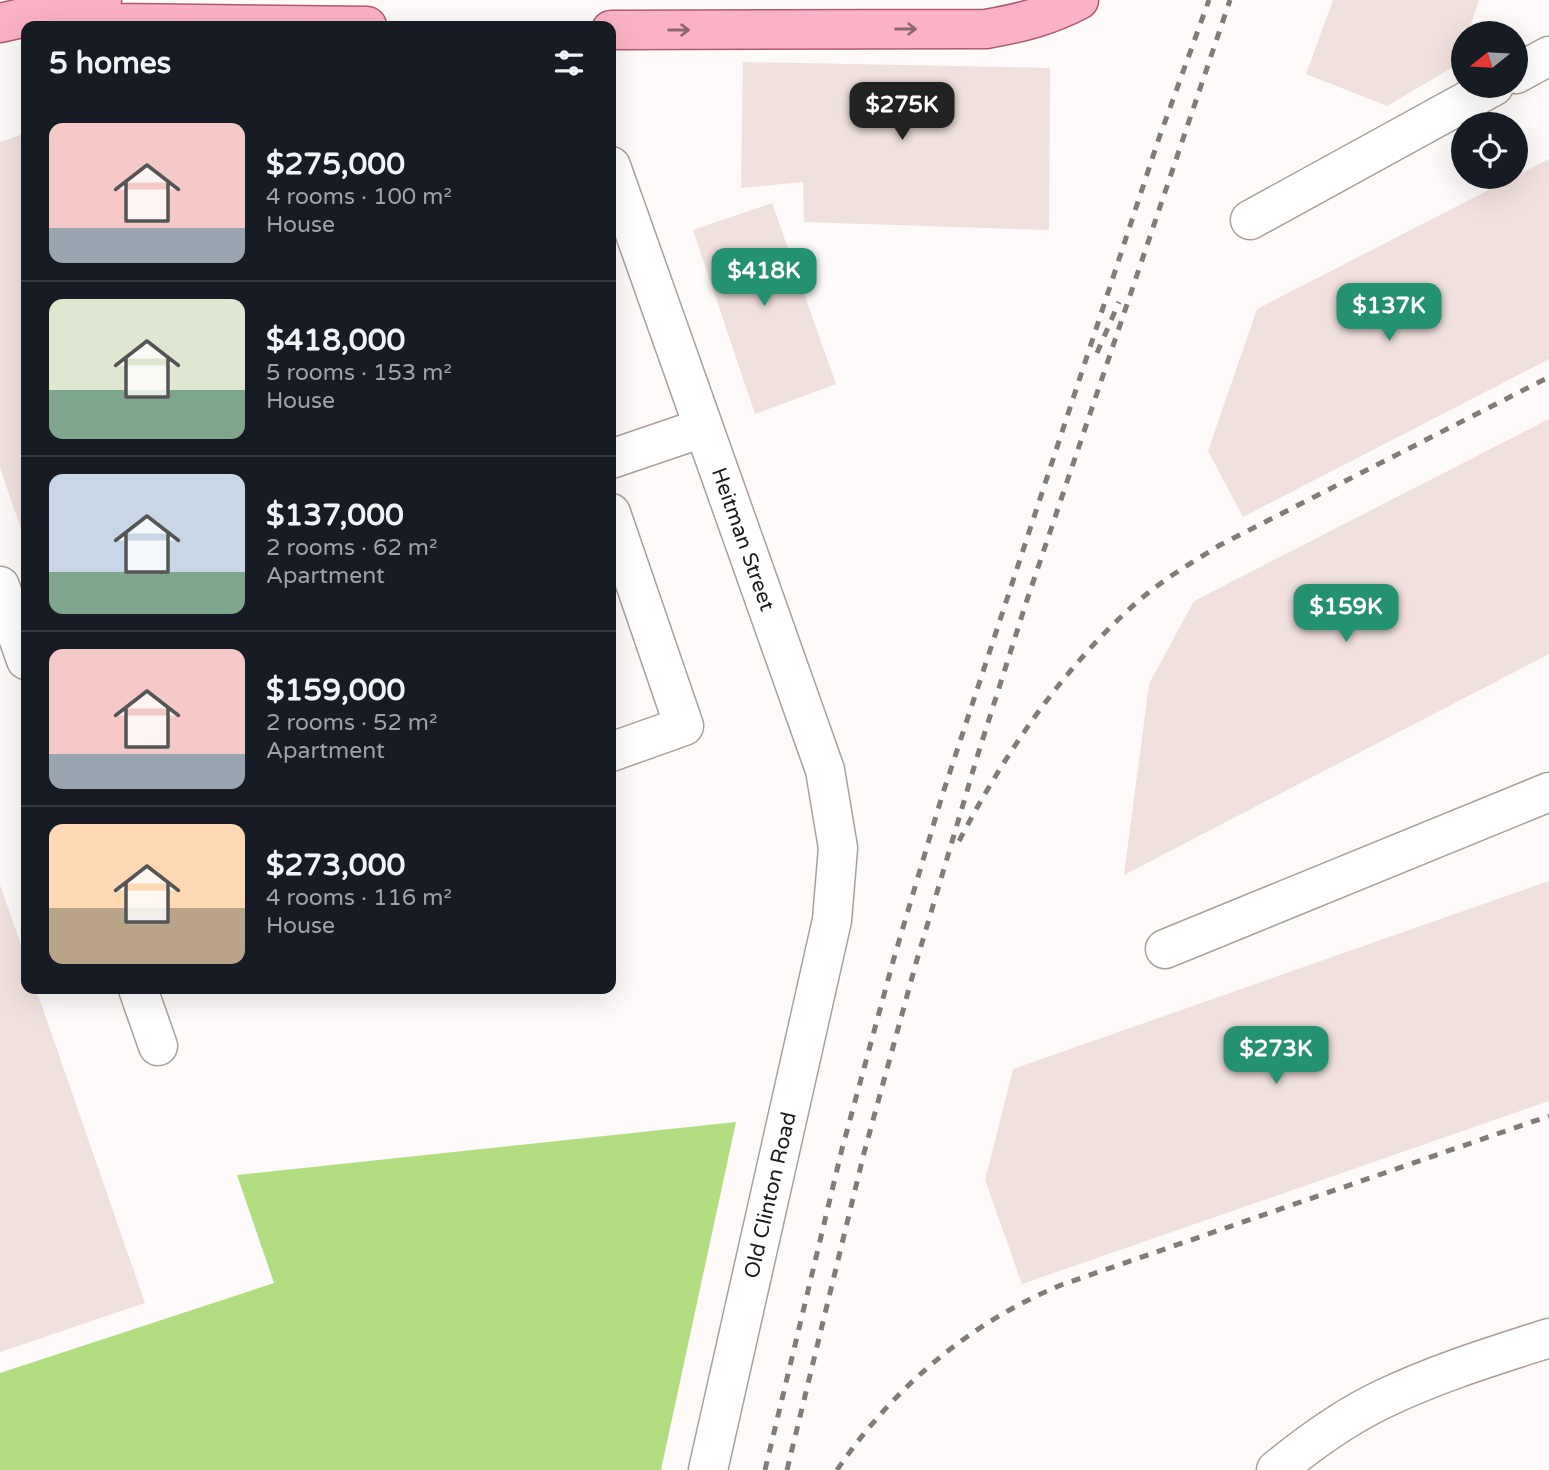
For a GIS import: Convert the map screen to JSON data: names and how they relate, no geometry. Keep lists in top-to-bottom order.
{
  "streets": {
    "lane": ["Heitman Street", "Old Clinton Road"]
  },
  "crossings": [
    ["Heitman Street", "Old Clinton Road"]
  ],
  "north": "left",
  "page": {
    "heading": "5 homes",
    "price": [
      "$275K",
      "$418K",
      "$137K",
      "$159K",
      "$273K"
    ],
    "list": [
      {
        "name": "$275,000",
        "note": "4 rooms · 100 m² · House"
      },
      {
        "name": "$418,000",
        "note": "5 rooms · 153 m² · House"
      },
      {
        "name": "$137,000",
        "note": "2 rooms · 62 m² · Apartment"
      },
      {
        "name": "$159,000",
        "note": "2 rooms · 52 m² · Apartment"
      },
      {
        "name": "$273,000",
        "note": "4 rooms · 116 m² · House"
      }
    ]
  }
}
